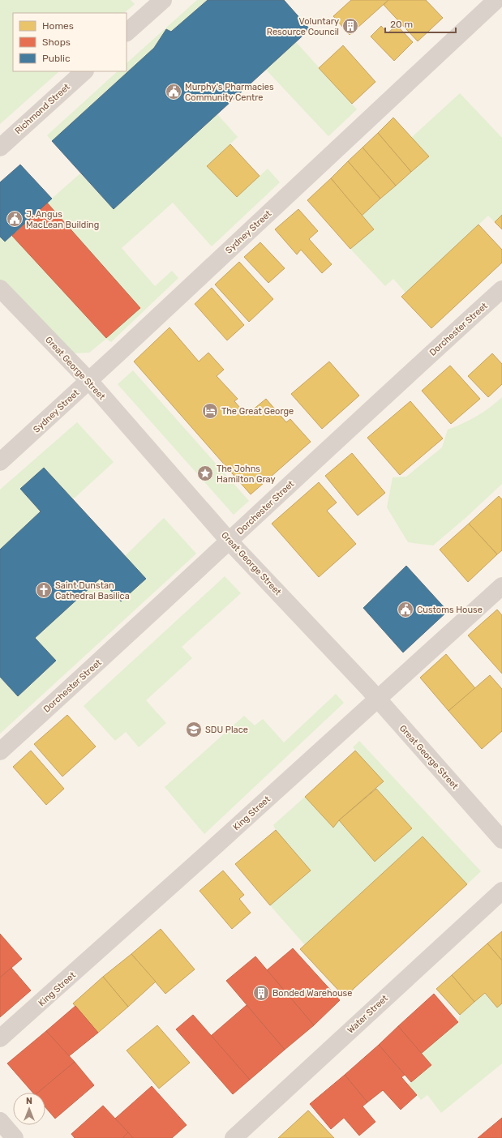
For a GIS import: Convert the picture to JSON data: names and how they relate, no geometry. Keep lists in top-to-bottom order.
{
  "streets": {
    "street": [
      "Richmond Street",
      "Sydney Street",
      "Dorchester Street",
      "Great George Street",
      "King Street",
      "Water Street"
    ]
  },
  "crossings": [
    ["Sydney Street", "Great George Street"],
    ["Dorchester Street", "Great George Street"],
    ["Great George Street", "King Street"]
  ],
  "places": {
    "building": ["Voluntary Resource Council", "Bonded Warehouse"],
    "public building": ["Murphy's Pharmacies Community Centre", "J. Angus MacLean Building", "Customs House"],
    "hotel": ["The Great George"],
    "place": ["The Johns Hamilton Gray"],
    "church": ["Saint Dunstan Cathedral Basilica"],
    "school or university": ["SDU Place"]
  },
  "legend": ["Homes", "Shops", "Public"],
  "scale_bar": "20 m",
  "north": "top"
}
